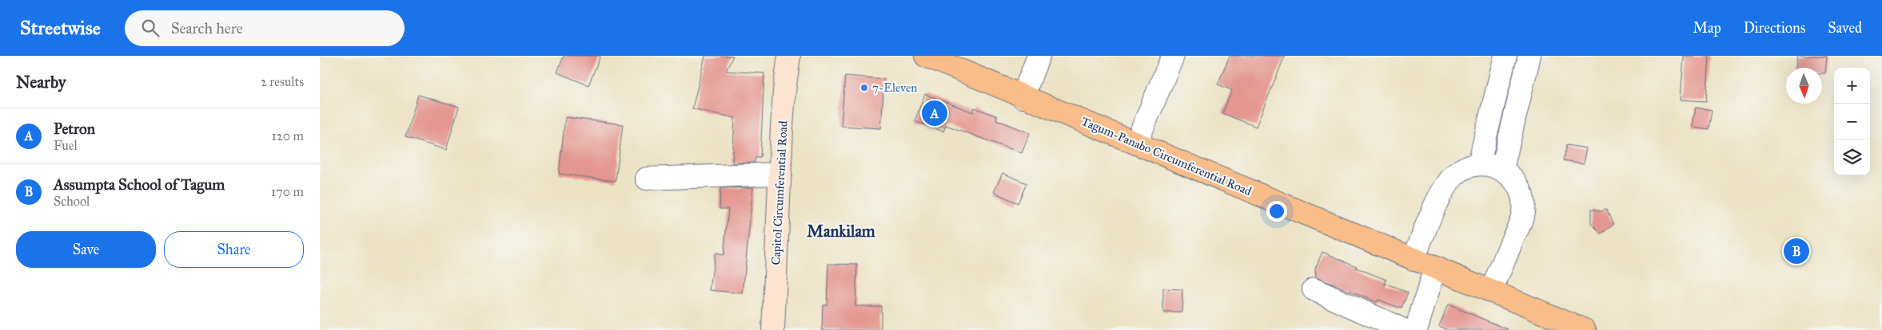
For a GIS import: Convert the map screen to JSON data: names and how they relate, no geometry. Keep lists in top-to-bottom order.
{
  "streets": {
    "highway": ["Tagum-Panabo Circumferential Road"],
    "main road": ["Capitol Circumferential Road"]
  },
  "districts": ["Mankilam"],
  "places": ["7-Eleven"],
  "north": "bottom",
  "page": {
    "header": "Streetwise",
    "search": "Search here",
    "nav": ["Map", "Directions", "Saved"],
    "heading": ["Nearby", "2 results"],
    "map_buttons": ["+", "−"],
    "pins": ["A", "B"],
    "list": [
      {
        "mark": "A",
        "name": "Petron",
        "note": "Fuel",
        "value": "120 m"
      },
      {
        "mark": "B",
        "name": "Assumpta School of Tagum",
        "note": "School",
        "value": "170 m"
      }
    ],
    "buttons": ["Save", "Share"]
  }
}
